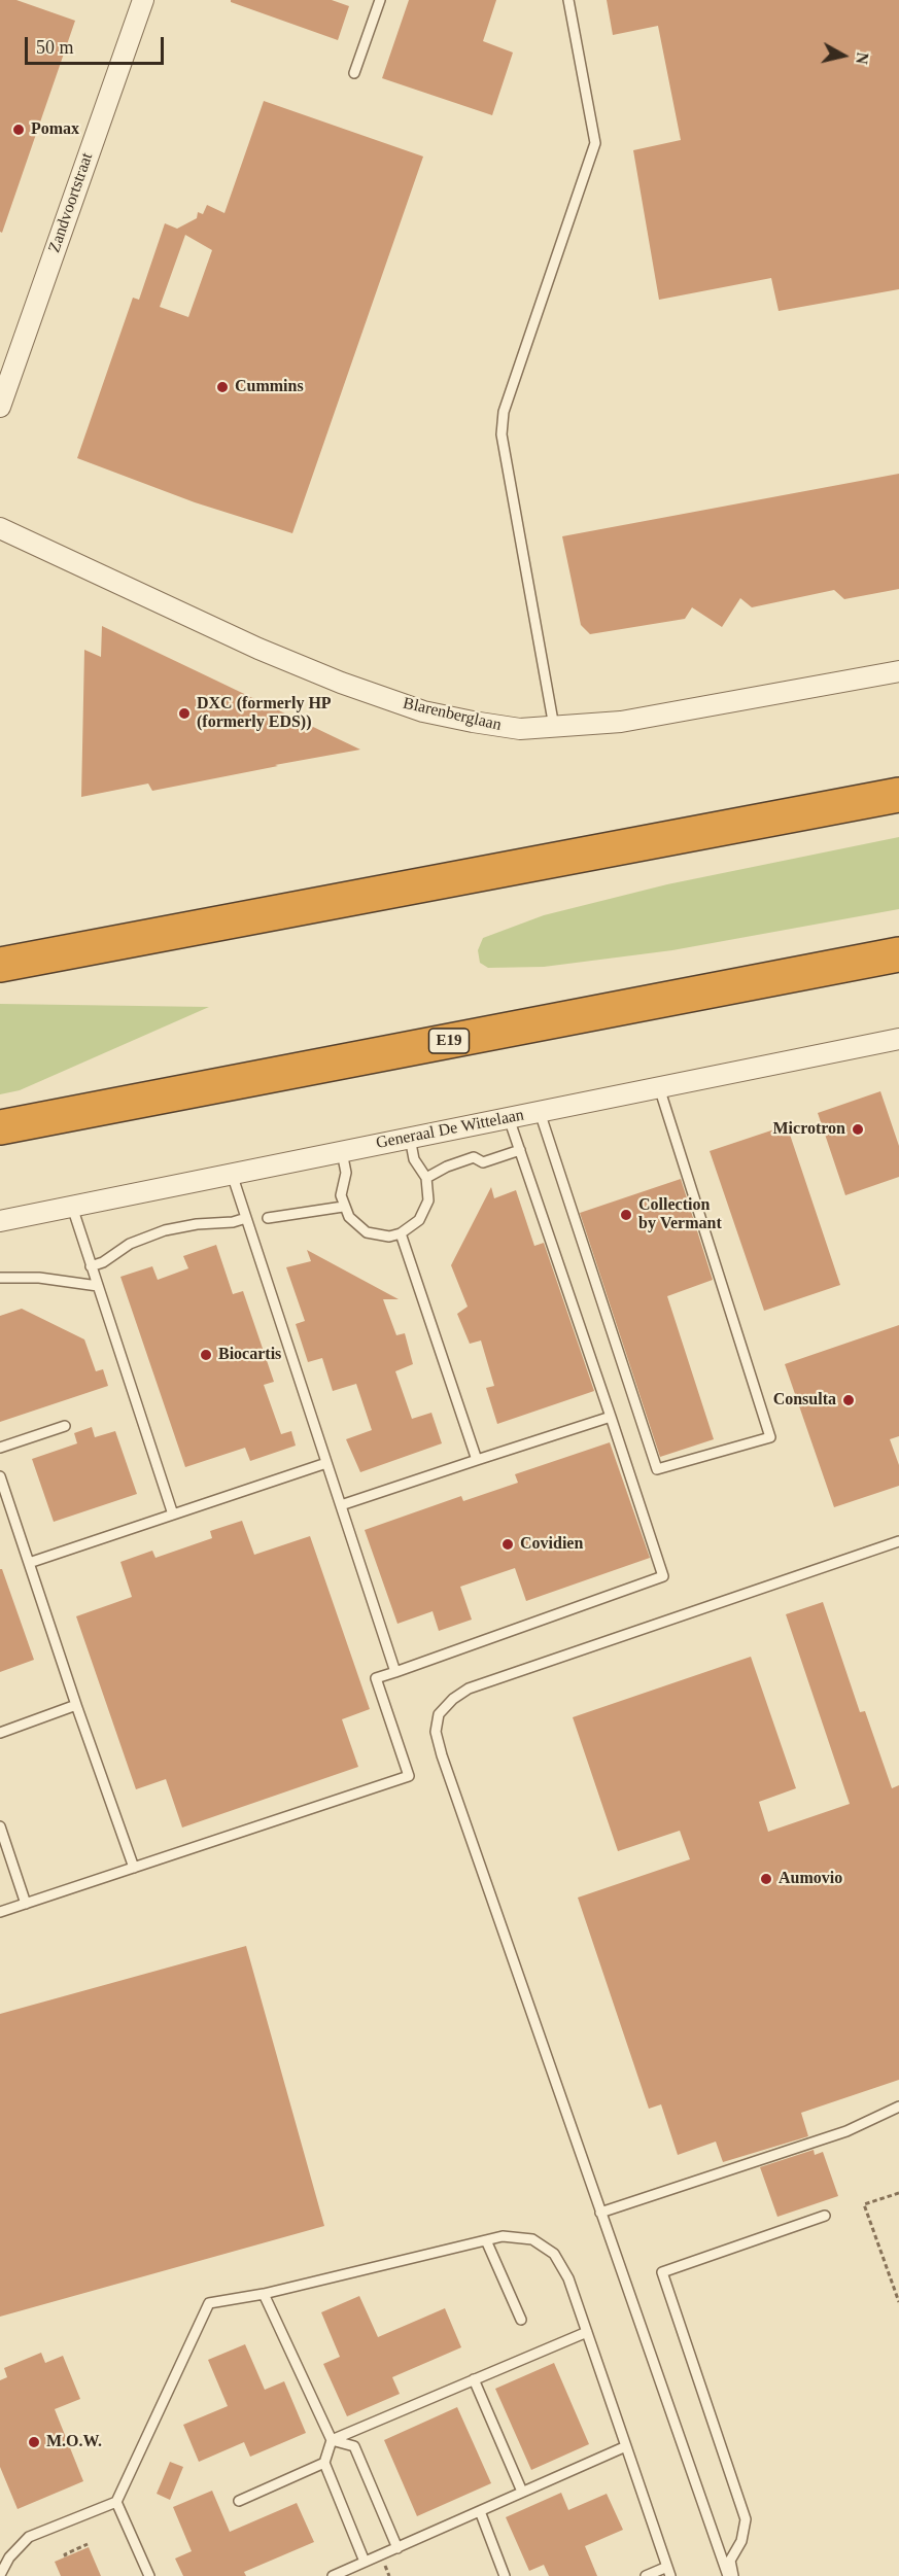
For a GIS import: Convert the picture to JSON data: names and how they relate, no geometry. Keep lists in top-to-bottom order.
{
  "streets": {
    "highway": ["E19"],
    "street": ["Zandvoortstraat", "Blarenberglaan", "Generaal De Wittelaan"]
  },
  "places": [
    "Pomax",
    "Cummins",
    "DXC (formerly HP (formerly EDS))",
    "Microtron",
    "Collection by Vermant",
    "Biocartis",
    "Consulta",
    "Covidien",
    "Aumovio",
    "M.O.W."
  ],
  "scale_bar": "50 m",
  "north": "right"
}
